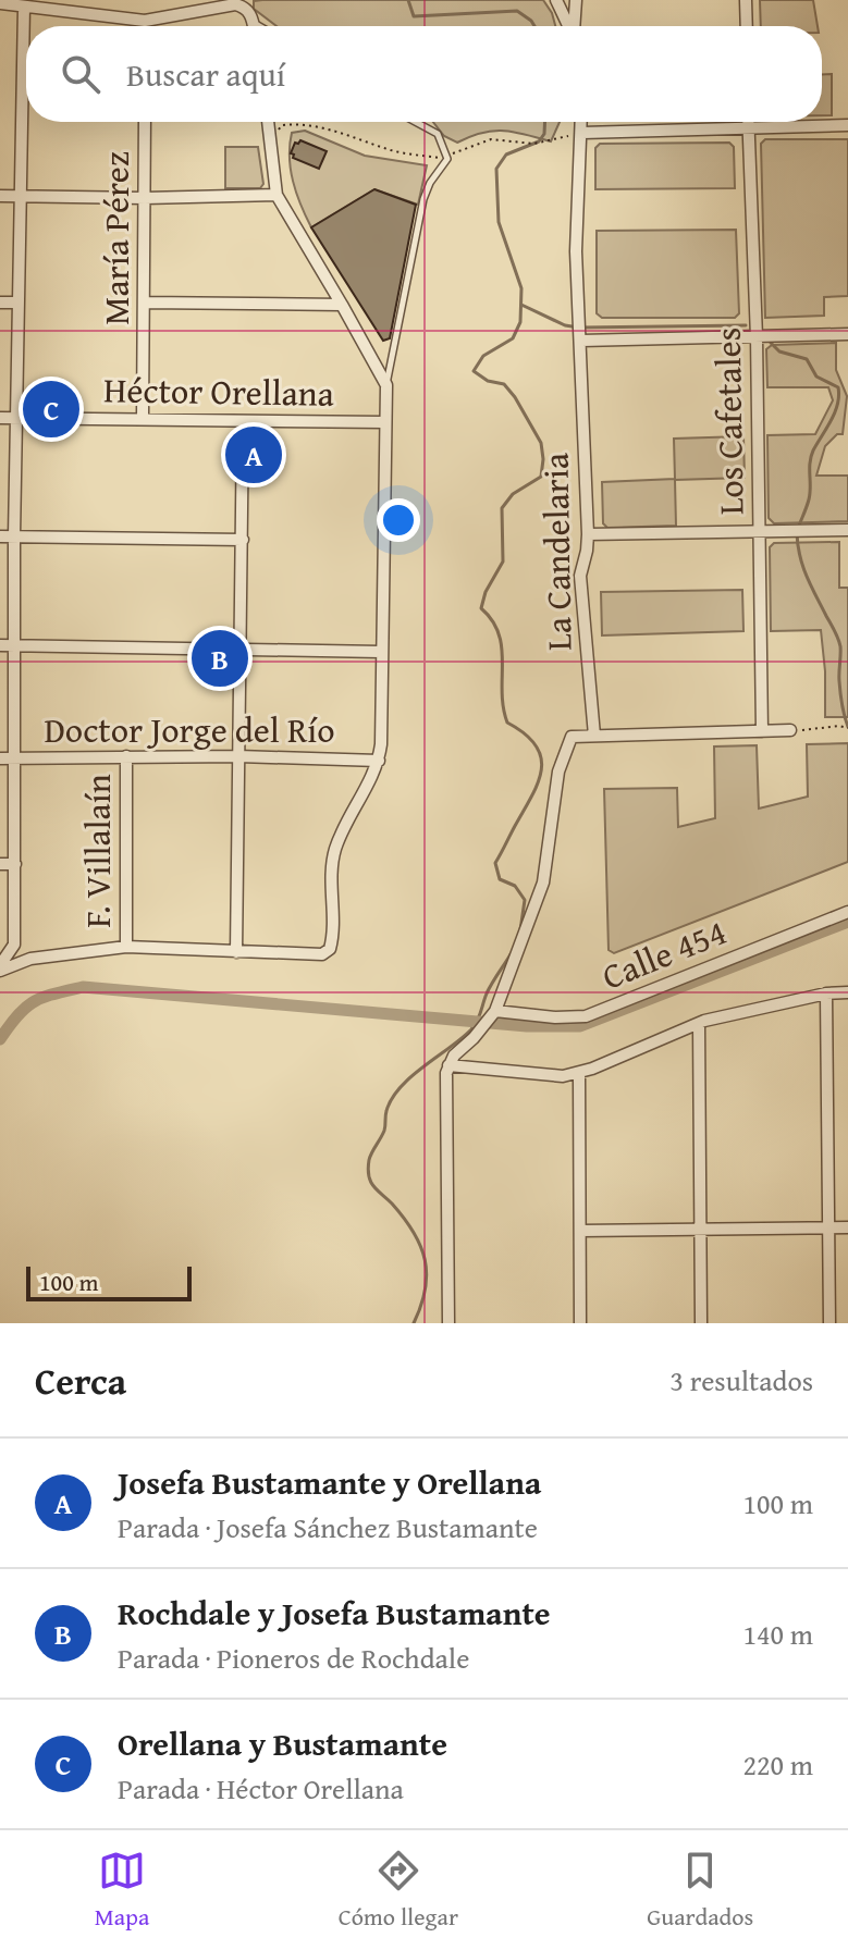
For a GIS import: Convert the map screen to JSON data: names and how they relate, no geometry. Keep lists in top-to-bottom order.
{
  "streets": {
    "street": [
      "María Pérez",
      "Héctor Orellana",
      "Los Cafetales",
      "La Candelaria",
      "Doctor Jorge del Río",
      "F. Villalaín",
      "Calle 454"
    ]
  },
  "crossings": [
    ["María Pérez", "Héctor Orellana"],
    ["Doctor Jorge del Río", "F. Villalaín"]
  ],
  "scale_bar": "100 m",
  "page": {
    "search": "Buscar aquí",
    "pins": ["C", "A", "B"],
    "scale": "100 m",
    "heading": ["Cerca", "3 resultados"],
    "list": [
      {
        "mark": "A",
        "name": "Josefa Bustamante y Orellana",
        "note": "Parada · Josefa Sánchez Bustamante",
        "value": "100 m"
      },
      {
        "mark": "B",
        "name": "Rochdale y Josefa Bustamante",
        "note": "Parada · Pioneros de Rochdale",
        "value": "140 m"
      },
      {
        "mark": "C",
        "name": "Orellana y Bustamante",
        "note": "Parada · Héctor Orellana",
        "value": "220 m"
      }
    ],
    "nav": ["Mapa", "Cómo llegar", "Guardados"]
  }
}
